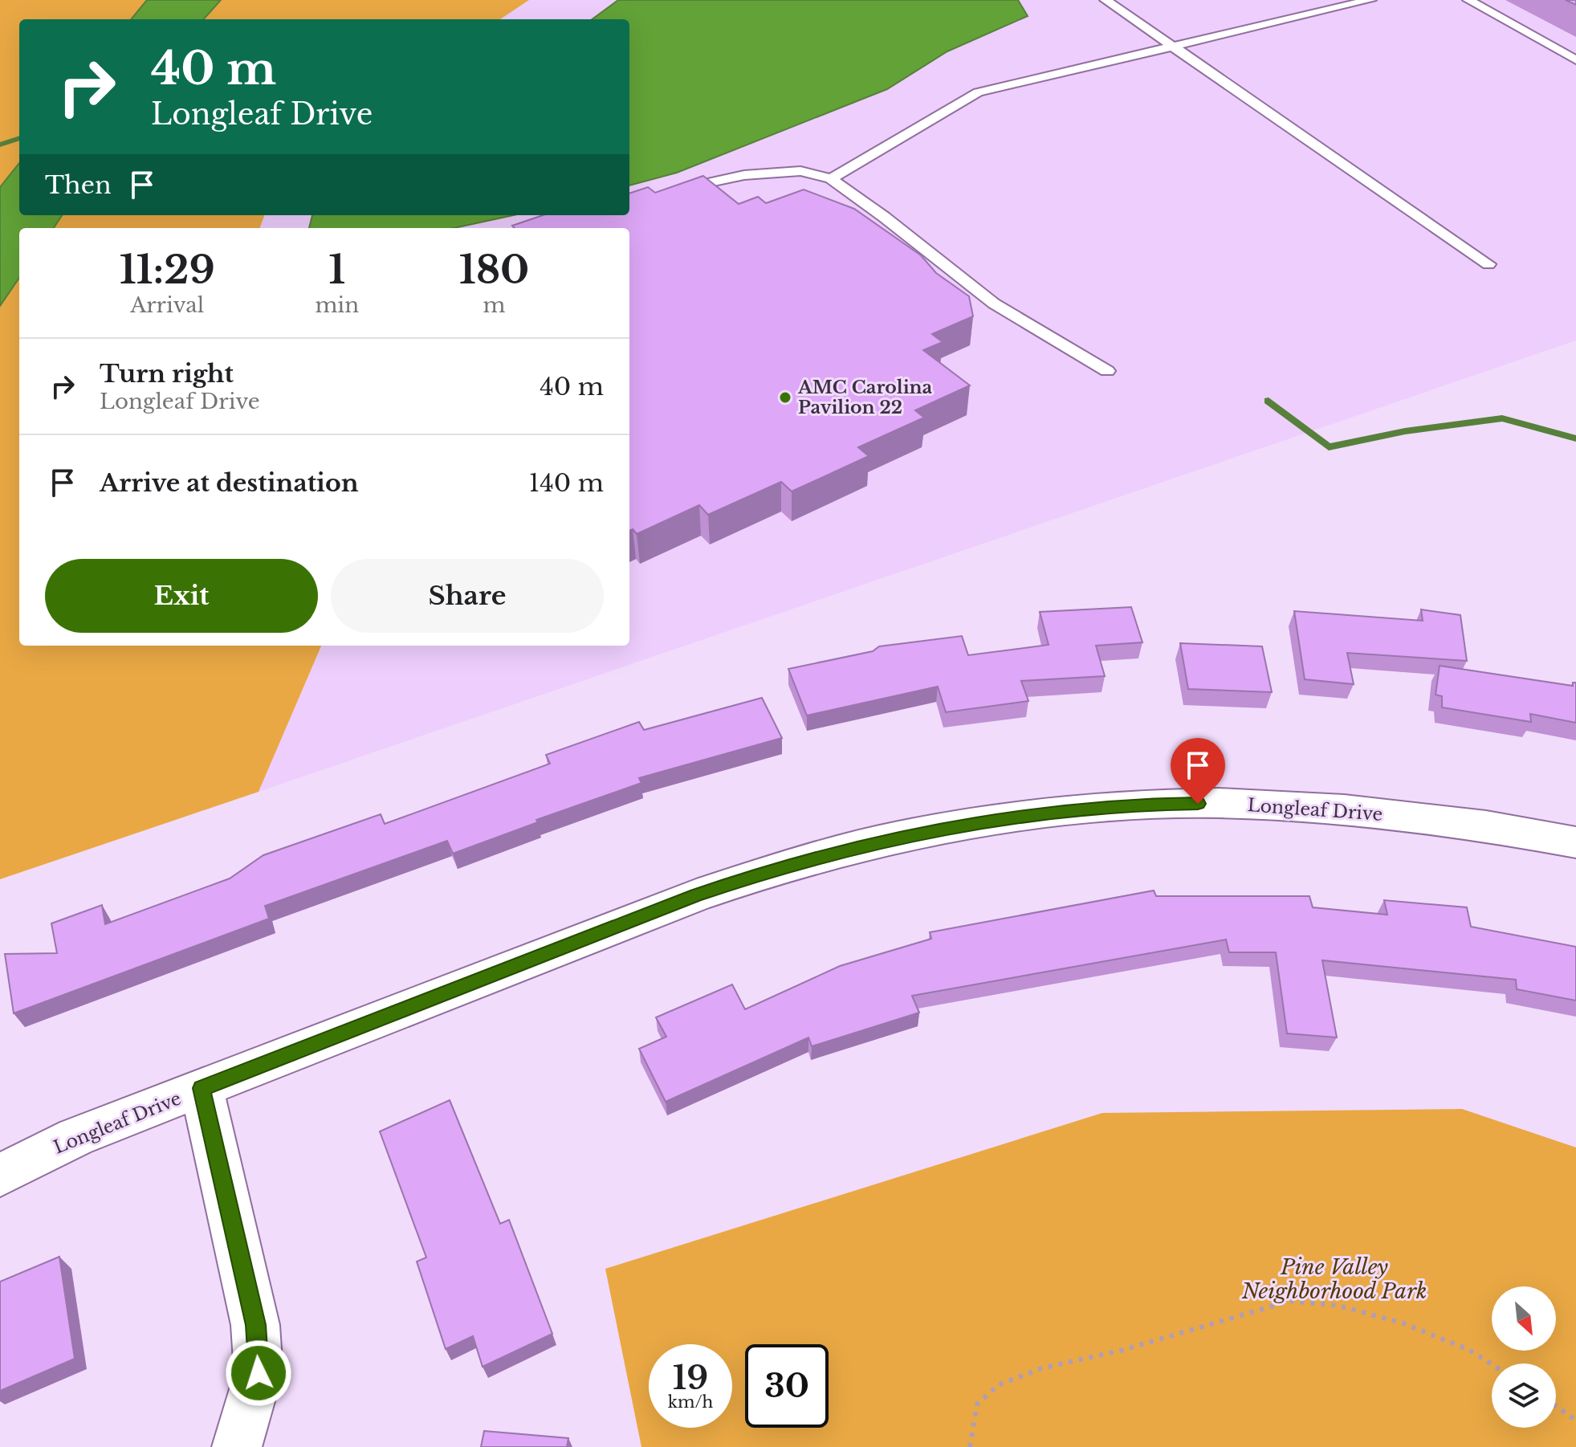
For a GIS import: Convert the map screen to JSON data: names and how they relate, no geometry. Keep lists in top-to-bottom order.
{
  "streets": {
    "street": ["Longleaf Drive"]
  },
  "parks": ["Pine Valley Neighborhood Park"],
  "places": ["AMC Carolina Pavilion 22"],
  "north": "bottom right",
  "page": {
    "turn": ["40 m", "Longleaf Drive"],
    "then": "Then",
    "eta": [
      "11:29",
      "Arrival",
      "1",
      "min",
      "180",
      "m"
    ],
    "list": [
      {
        "name": "Turn right",
        "note": "Longleaf Drive",
        "value": "40 m"
      },
      {
        "name": "Arrive at destination",
        "value": "140 m"
      }
    ],
    "buttons": ["Exit", "Share"],
    "speed": "19 km/h",
    "limit": "30"
  }
}
